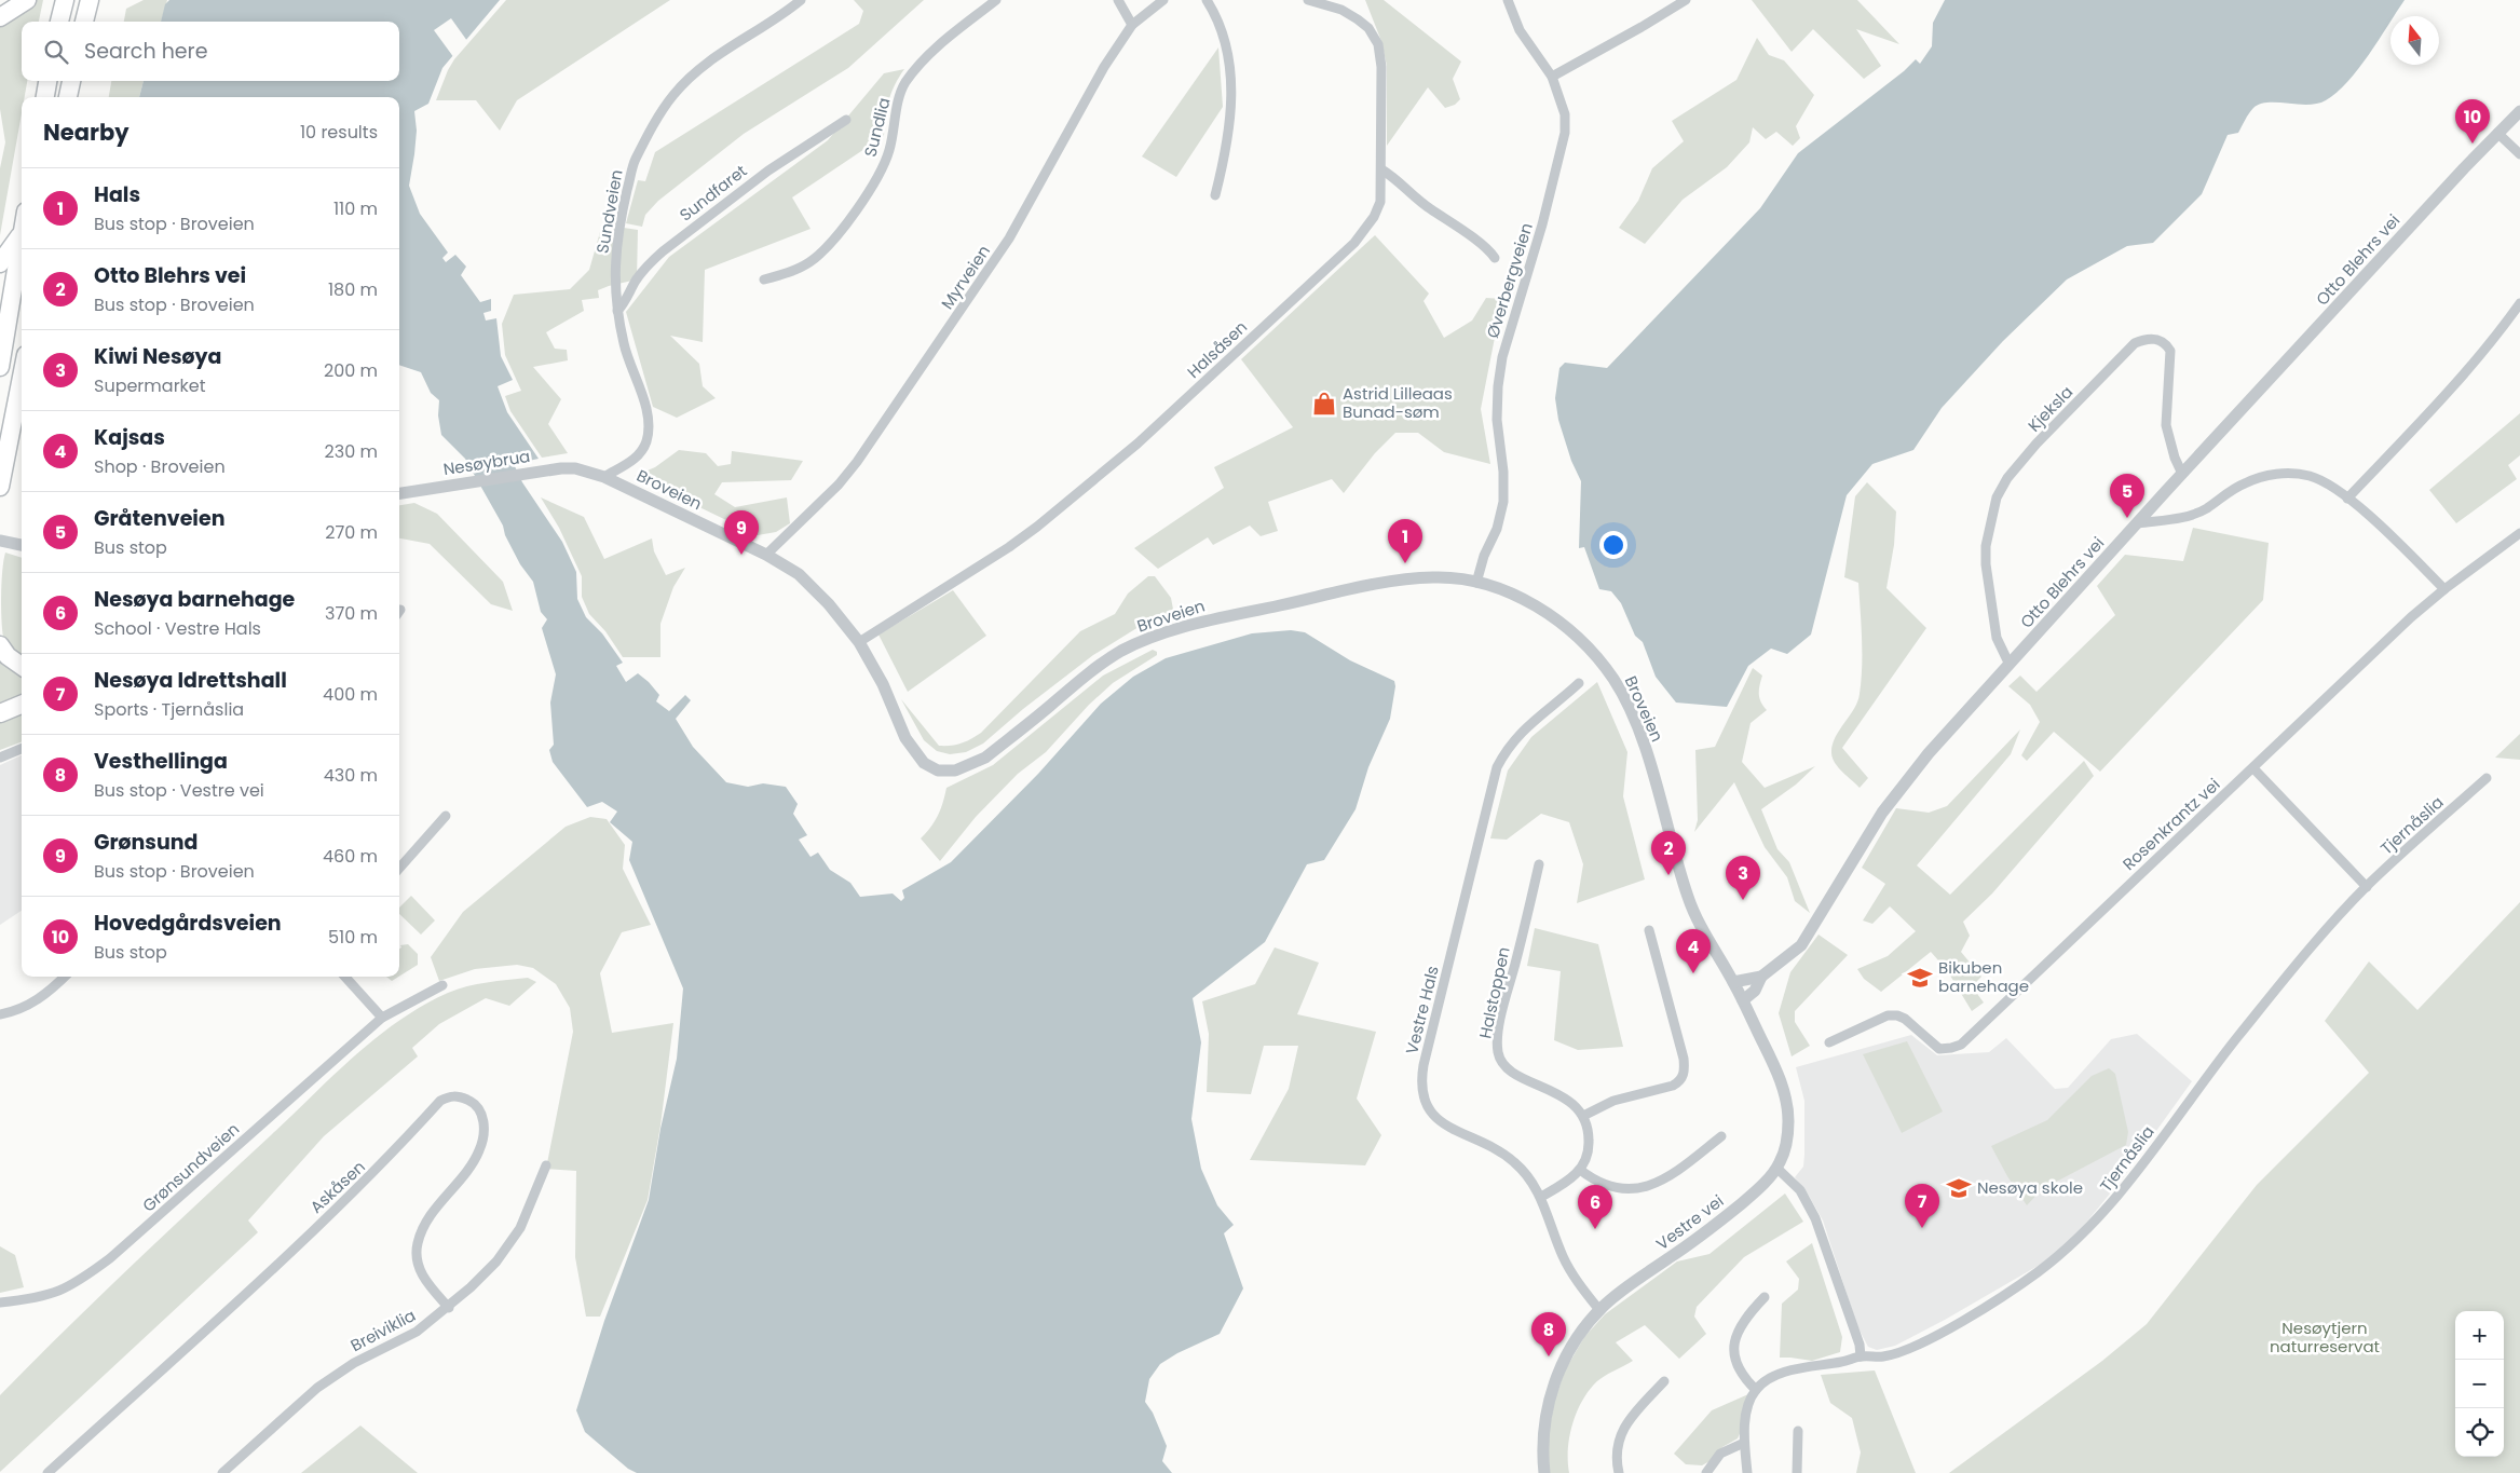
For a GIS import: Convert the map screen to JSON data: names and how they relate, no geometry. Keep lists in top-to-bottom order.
{
  "streets": {
    "street": [
      "Sundlia",
      "Sundfaret",
      "Sundveien",
      "Otto Blehrs vei",
      "Myrveien",
      "Øverbergveien",
      "Halsåsen",
      "Kjeksla",
      "Nesøybrua",
      "Broveien",
      "Rosenkrantz vei",
      "Tjernåslia",
      "Halstoppen",
      "Vestre Hals",
      "Grønsundveien",
      "Askåsen",
      "Vestre vei",
      "Breiviklia"
    ]
  },
  "crossings": [
    ["Sundfaret", "Sundveien"],
    ["Sundveien", "Broveien"],
    ["Otto Blehrs vei", "Kjeksla"],
    ["Otto Blehrs vei", "Broveien"],
    ["Otto Blehrs vei", "Vestre vei"],
    ["Myrveien", "Broveien"],
    ["Øverbergveien", "Broveien"],
    ["Halsåsen", "Broveien"],
    ["Nesøybrua", "Broveien"],
    ["Broveien", "Vestre vei"],
    ["Vestre Hals", "Vestre vei"],
    ["Askåsen", "Breiviklia"]
  ],
  "parks": ["Nesøytjern naturreservat"],
  "places": {
    "shop": ["Astrid Lilleaas Bunad-søm"],
    "school or university": ["Bikuben barnehage", "Nesøya skole"]
  },
  "north": "top",
  "page": {
    "search": "Search here",
    "heading": ["Nearby", "10 results"],
    "pins": [
      "10",
      "5",
      "9",
      "1",
      "2",
      "3",
      "4",
      "7",
      "6",
      "8"
    ],
    "list": [
      {
        "mark": "1",
        "name": "Hals",
        "note": "Bus stop · Broveien",
        "value": "110 m"
      },
      {
        "mark": "2",
        "name": "Otto Blehrs vei",
        "note": "Bus stop · Broveien",
        "value": "180 m"
      },
      {
        "mark": "3",
        "name": "Kiwi Nesøya",
        "note": "Supermarket",
        "value": "200 m"
      },
      {
        "mark": "4",
        "name": "Kajsas",
        "note": "Shop · Broveien",
        "value": "230 m"
      },
      {
        "mark": "5",
        "name": "Gråtenveien",
        "note": "Bus stop",
        "value": "270 m"
      },
      {
        "mark": "6",
        "name": "Nesøya barnehage",
        "note": "School · Vestre Hals",
        "value": "370 m"
      },
      {
        "mark": "7",
        "name": "Nesøya Idrettshall",
        "note": "Sports · Tjernåslia",
        "value": "400 m"
      },
      {
        "mark": "8",
        "name": "Vesthellinga",
        "note": "Bus stop · Vestre vei",
        "value": "430 m"
      },
      {
        "mark": "9",
        "name": "Grønsund",
        "note": "Bus stop · Broveien",
        "value": "460 m"
      },
      {
        "mark": "10",
        "name": "Hovedgårdsveien",
        "note": "Bus stop",
        "value": "510 m"
      }
    ],
    "map_buttons": ["+", "−"]
  }
}
